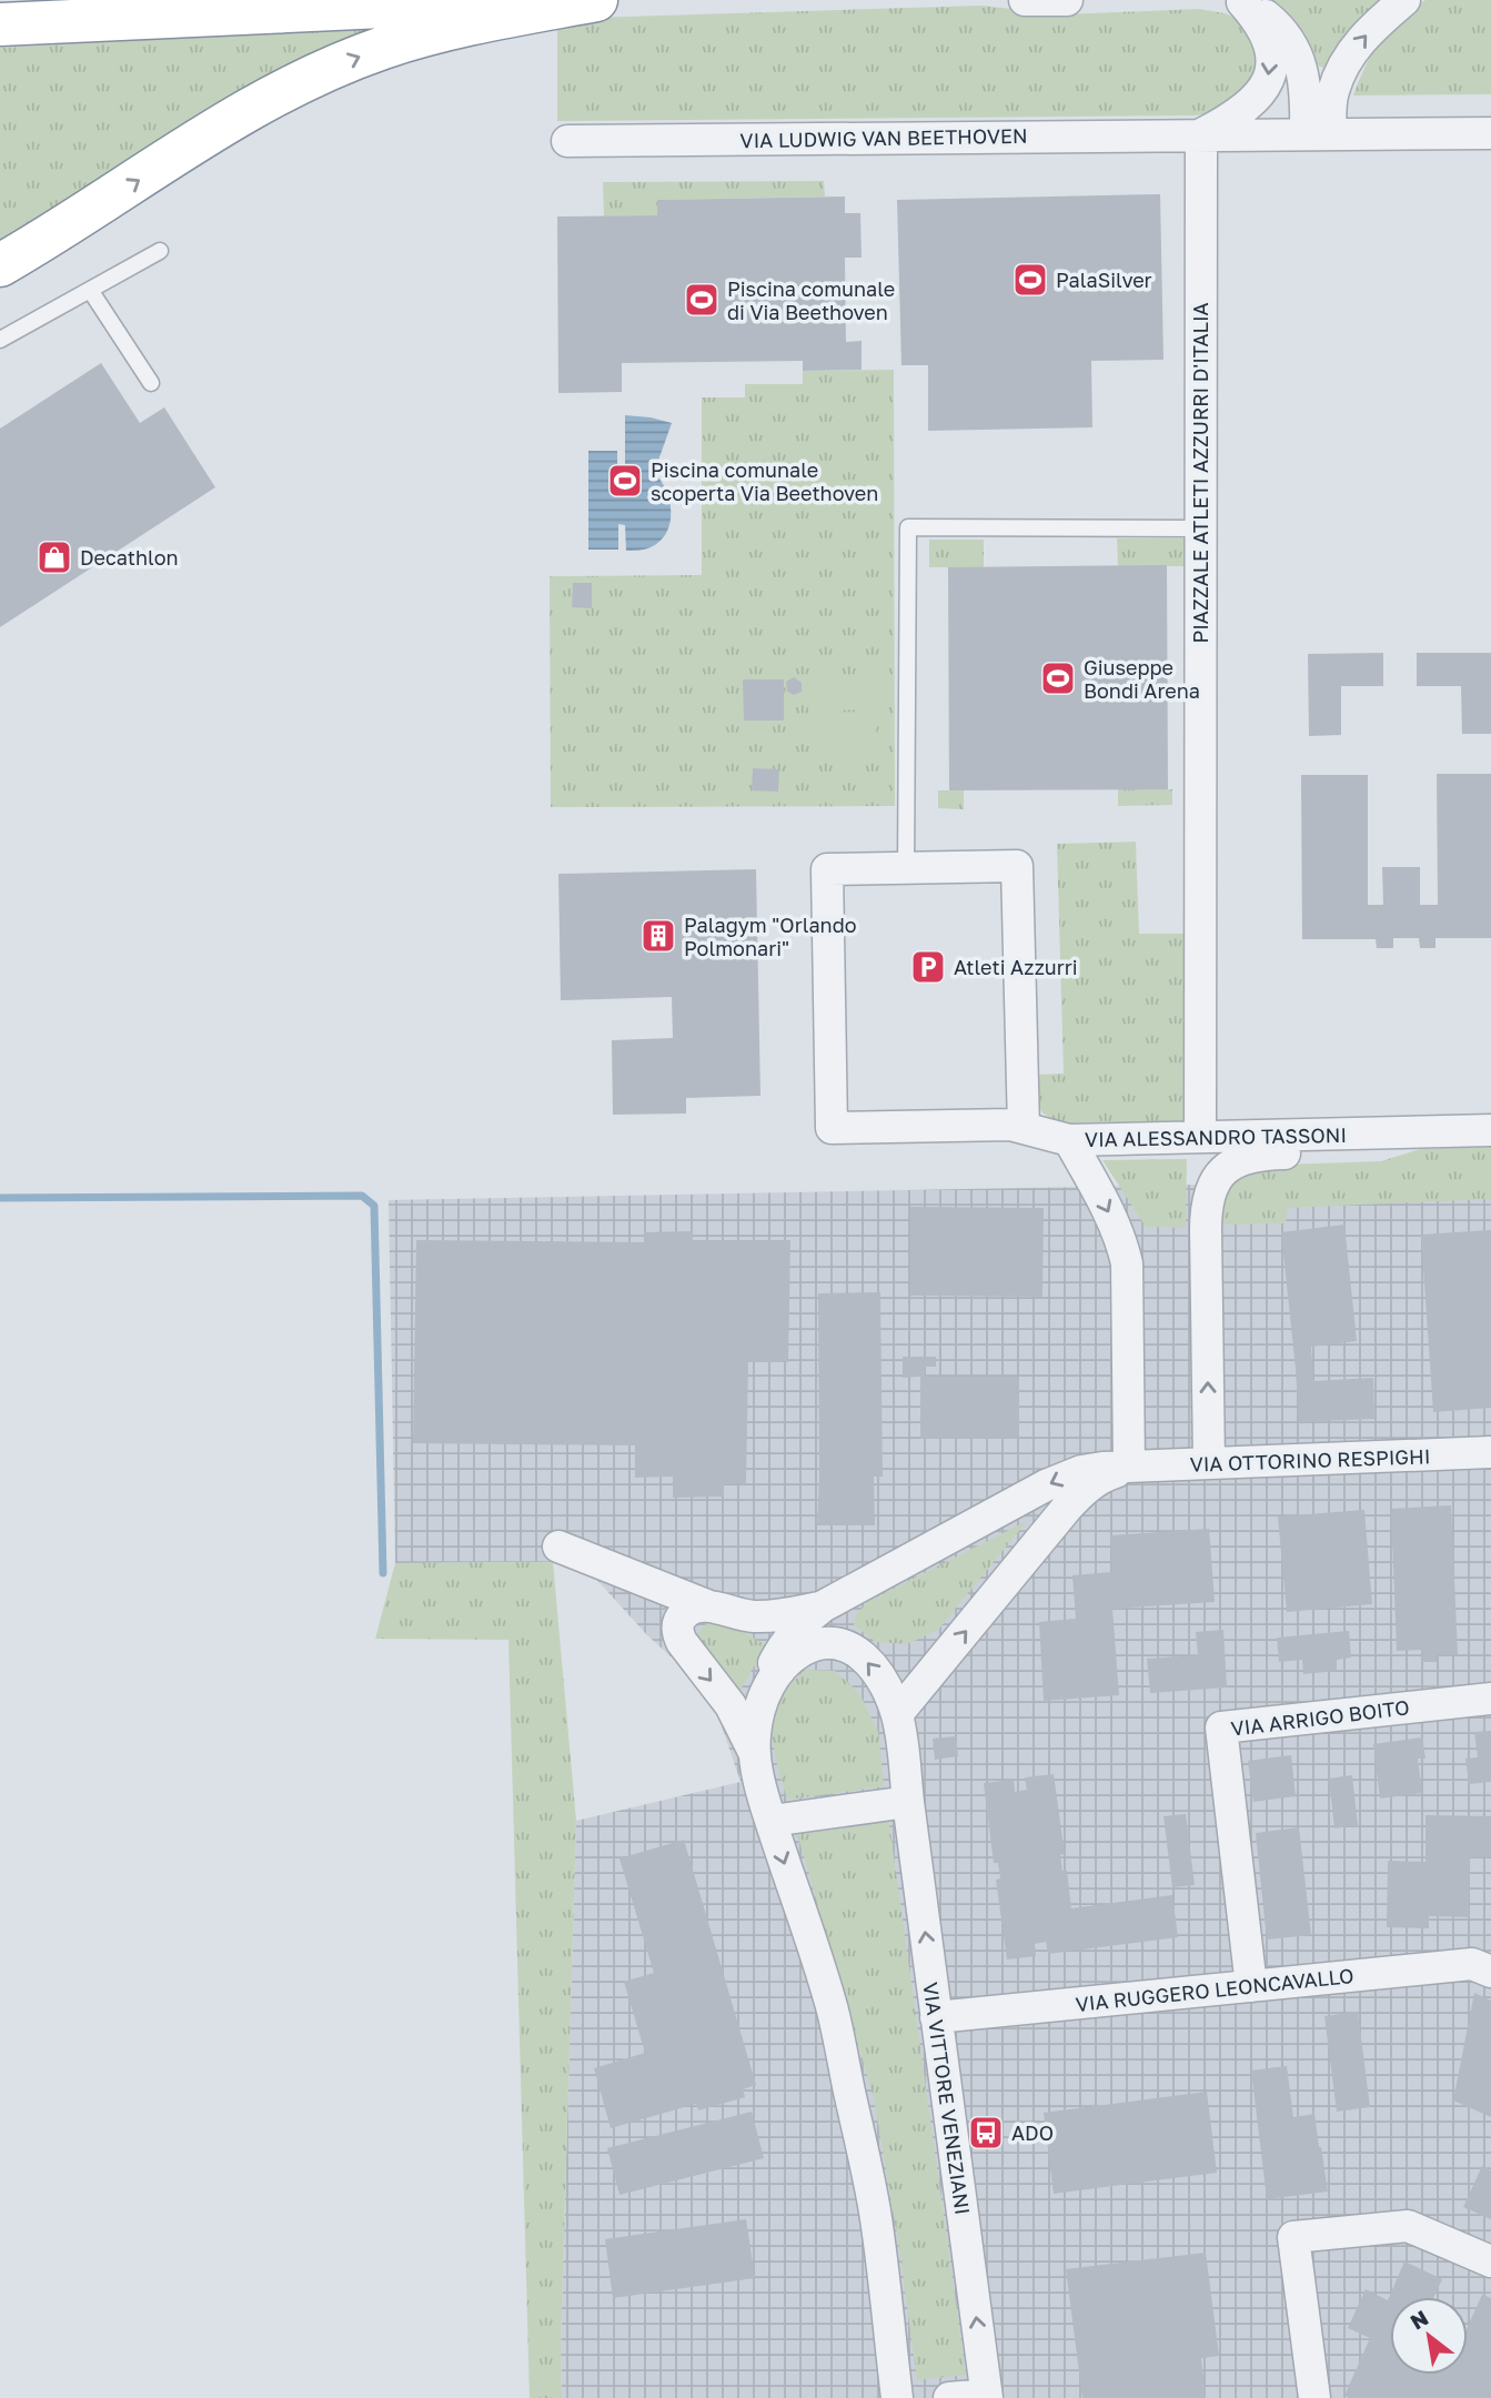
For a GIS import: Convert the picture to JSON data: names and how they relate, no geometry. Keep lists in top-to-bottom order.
{
  "streets": {
    "street": [
      "VIA LUDWIG VAN BEETHOVEN",
      "PIAZZALE ATLETI AZZURRI D'ITALIA",
      "VIA ALESSANDRO TASSONI",
      "VIA OTTORINO RESPIGHI",
      "VIA ARRIGO BOITO",
      "VIA RUGGERO LEONCAVALLO",
      "VIA VITTORE VENEZIANI"
    ]
  },
  "crossings": [
    ["VIA LUDWIG VAN BEETHOVEN", "PIAZZALE ATLETI AZZURRI D'ITALIA"],
    ["PIAZZALE ATLETI AZZURRI D'ITALIA", "VIA ALESSANDRO TASSONI"],
    ["VIA ALESSANDRO TASSONI", "VIA OTTORINO RESPIGHI"],
    ["VIA OTTORINO RESPIGHI", "VIA VITTORE VENEZIANI"],
    ["VIA ARRIGO BOITO", "VIA RUGGERO LEONCAVALLO"],
    ["VIA RUGGERO LEONCAVALLO", "VIA VITTORE VENEZIANI"]
  ],
  "places": {
    "sports": [
      "PalaSilver",
      "Piscina comunale di Via Beethoven",
      "Piscina comunale scoperta Via Beethoven",
      "Giuseppe Bondi Arena"
    ],
    "shop": ["Decathlon"],
    "building": ["Palagym \"Orlando Polmonari\""],
    "parking": ["Atleti Azzurri"],
    "bus stop": ["ADO"]
  },
  "north": "top left"
}
